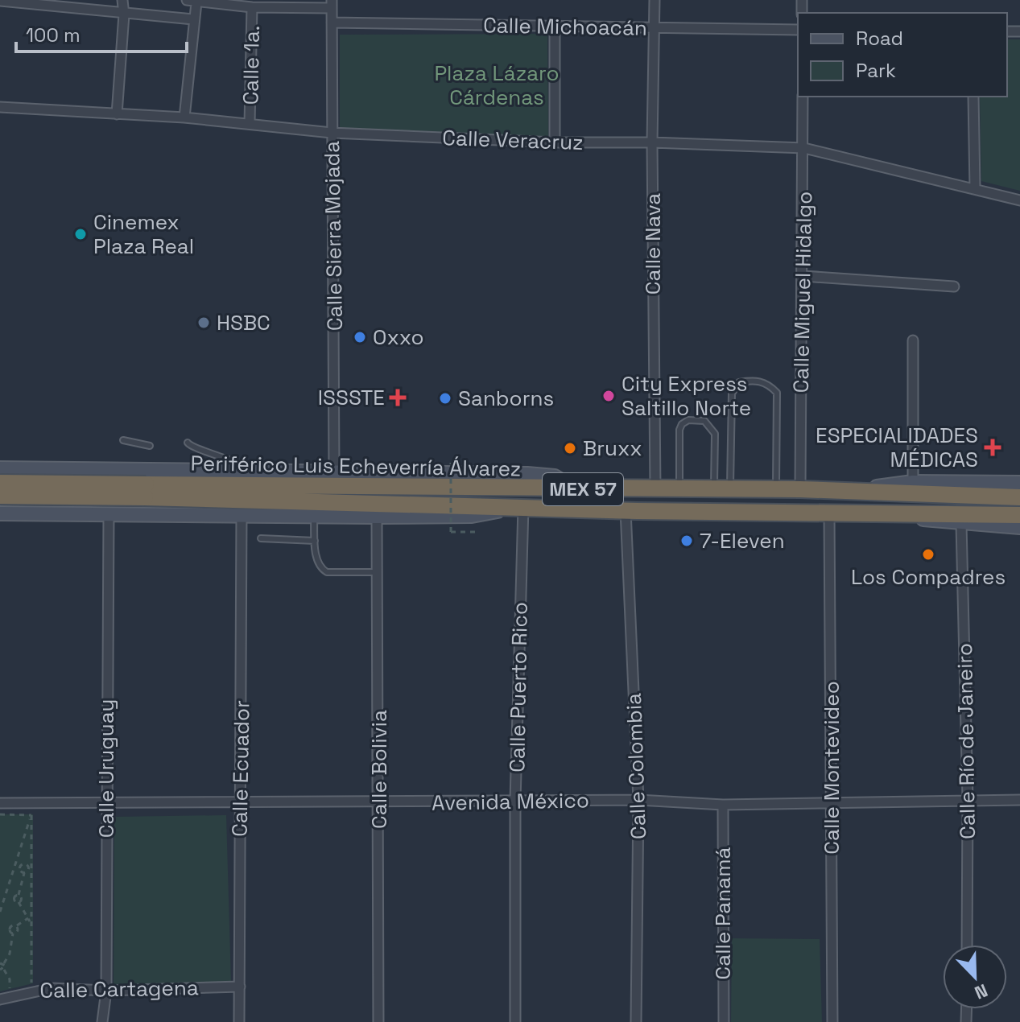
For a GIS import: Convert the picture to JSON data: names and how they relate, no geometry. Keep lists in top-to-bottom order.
{
  "streets": {
    "highway": ["Periférico Luis Echeverría Álvarez", "MEX 57"],
    "street": [
      "Calle Michoacán",
      "Calle 1a.",
      "Calle Veracruz",
      "Calle Sierra Mojada",
      "Calle Nava",
      "Calle Miguel Hidalgo",
      "Calle Puerto Rico",
      "Calle Río de Janeiro",
      "Calle Colombia",
      "Calle Montevideo",
      "Calle Uruguay",
      "Calle Ecuador",
      "Calle Bolivia",
      "Avenida México",
      "Calle Panamá",
      "Calle Cartagena"
    ]
  },
  "crossings": [
    ["Calle Michoacán", "Calle Sierra Mojada"],
    ["Calle Michoacán", "Calle Nava"],
    ["Calle 1a.", "Calle Veracruz"],
    ["Calle Veracruz", "Calle Sierra Mojada"],
    ["Calle Veracruz", "Calle Nava"],
    ["Calle Veracruz", "Calle Miguel Hidalgo"],
    ["Calle Nava", "Periférico Luis Echeverría Álvarez"],
    ["Calle Miguel Hidalgo", "Periférico Luis Echeverría Álvarez"],
    ["Periférico Luis Echeverría Álvarez", "Calle Puerto Rico"],
    ["Periférico Luis Echeverría Álvarez", "Calle Río de Janeiro"],
    ["Periférico Luis Echeverría Álvarez", "Calle Colombia"],
    ["Periférico Luis Echeverría Álvarez", "Calle Montevideo"],
    ["Calle Puerto Rico", "Avenida México"],
    ["Calle Río de Janeiro", "Avenida México"],
    ["Calle Colombia", "Avenida México"],
    ["Calle Montevideo", "Avenida México"],
    ["Calle Uruguay", "Avenida México"],
    ["Calle Uruguay", "Calle Cartagena"],
    ["Calle Ecuador", "Avenida México"],
    ["Calle Ecuador", "Calle Cartagena"],
    ["Calle Bolivia", "Avenida México"],
    ["Avenida México", "Calle Panamá"]
  ],
  "parks": ["Plaza Lázaro Cárdenas"],
  "places": {
    "other": [
      "Cinemex Plaza Real",
      "HSBC",
      "Oxxo",
      "City Express Saltillo Norte",
      "Sanborns",
      "Bruxx",
      "7-Eleven",
      "Los Compadres"
    ],
    "health": ["ISSSTE", "ESPECIALIDADES MÉDICAS"]
  },
  "legend": ["Road", "Park"],
  "scale_bar": "100 m",
  "north": "bottom right"
}
